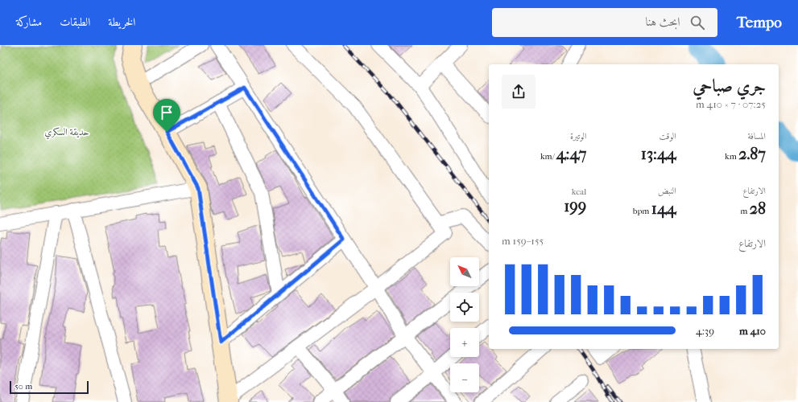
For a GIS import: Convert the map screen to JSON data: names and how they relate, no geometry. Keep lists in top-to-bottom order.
{
  "parks": ["حديقة السكري"],
  "scale_bar": "50 m",
  "north": "top left",
  "page": {
    "header": "Tempo",
    "search": "ابحث هنا",
    "nav": ["الخريطة", "الطبقات", "مشاركة"],
    "heading": ["جري صباحي", "07:25 · 7 × 410 m"],
    "stats": [
      ["المسافة", "2.87 km"],
      ["الوقت", "13:44"],
      ["الوتيرة", "4:47 /km"],
      ["الارتفاع", "28 m"],
      ["النبض", "144 bpm"],
      ["kcal", "199"]
    ],
    "chart": ["الارتفاع", "155–159 m"],
    "map_buttons": ["+", "−"],
    "list": [
      {
        "name": "410 m",
        "note": "4:39"
      }
    ],
    "scale": "50 m"
  }
}
